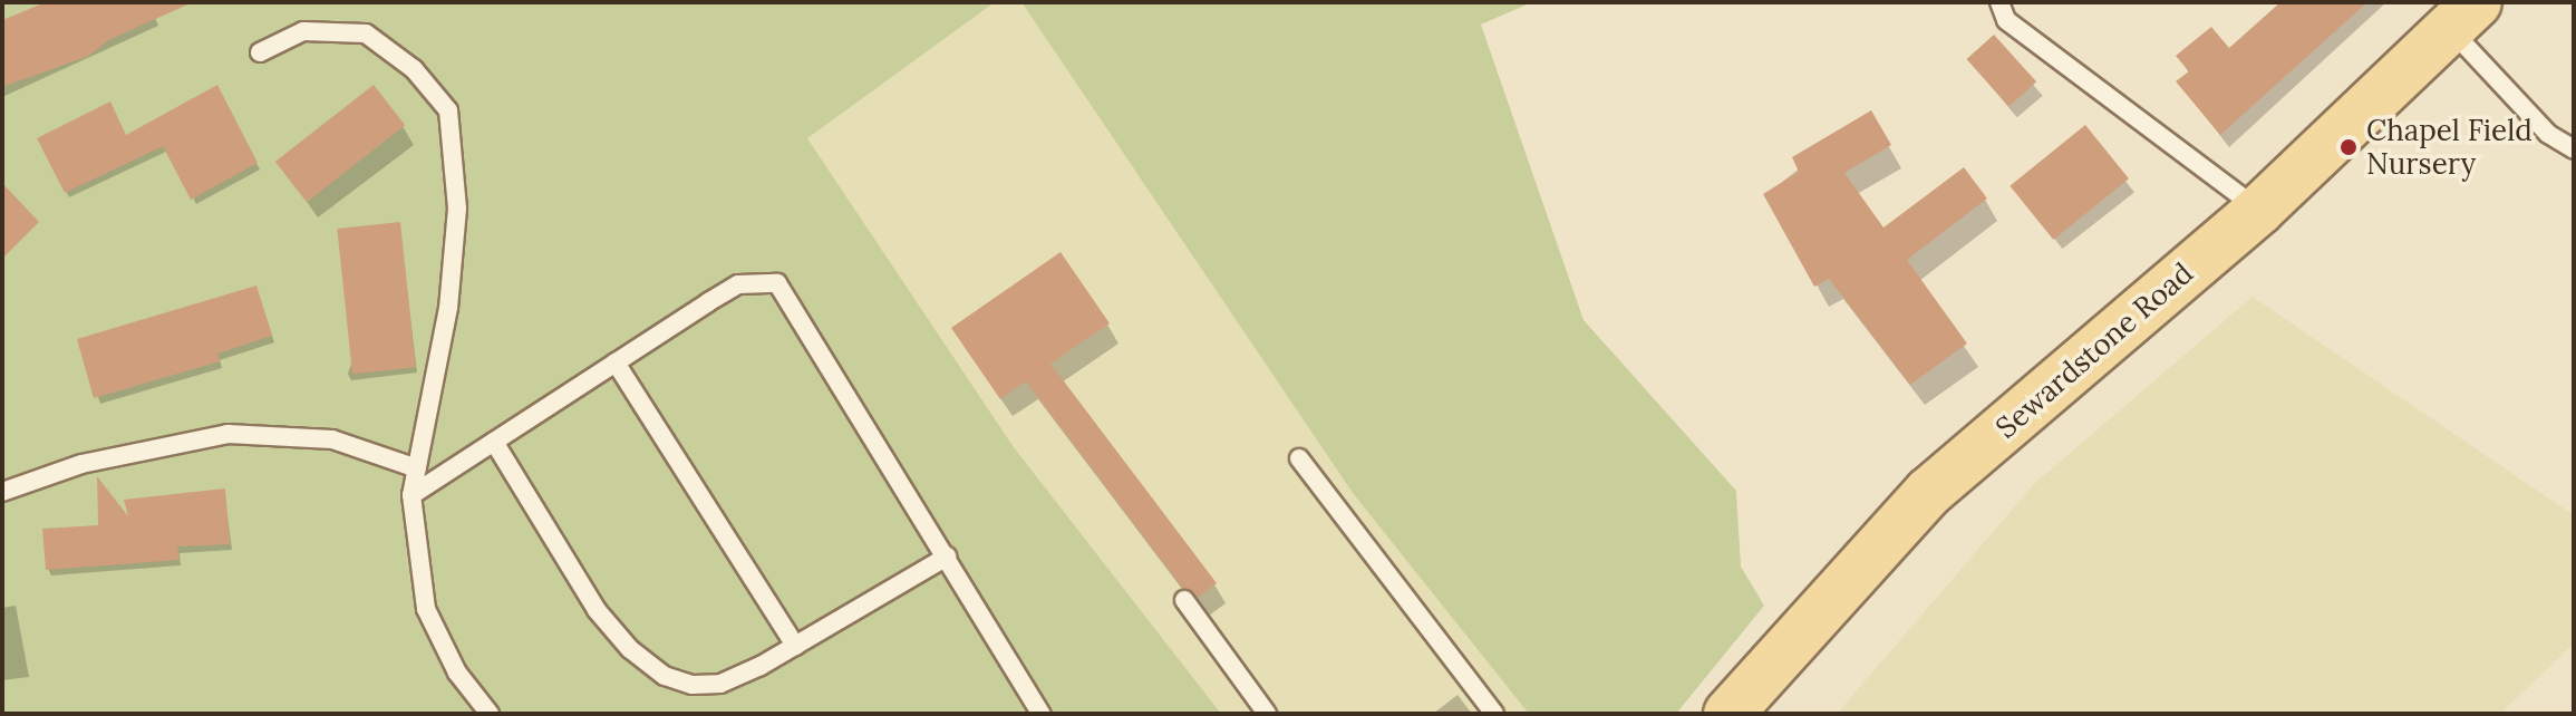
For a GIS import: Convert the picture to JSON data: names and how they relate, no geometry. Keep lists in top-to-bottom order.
{
  "streets": {
    "main road": ["Sewardstone Road"]
  },
  "places": ["Chapel Field Nursery"]
}
